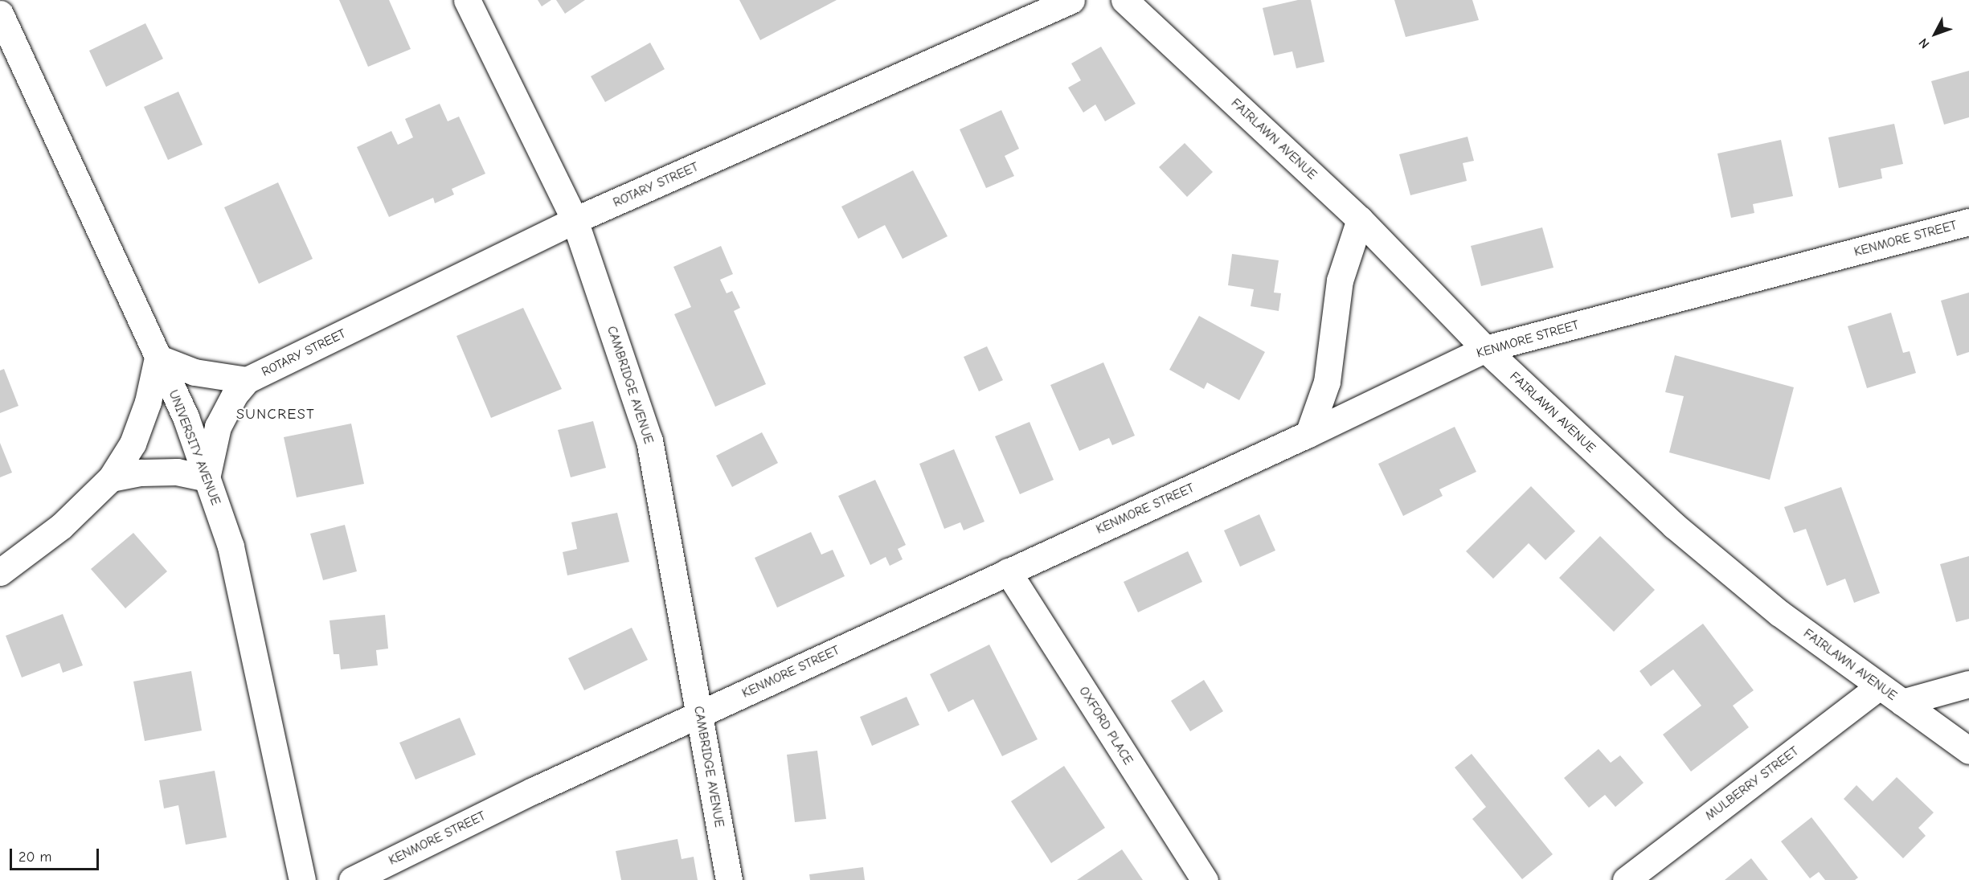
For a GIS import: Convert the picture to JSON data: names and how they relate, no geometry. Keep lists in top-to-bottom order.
{
  "streets": {
    "street": [
      "FAIRLAWN AVENUE",
      "ROTARY STREET",
      "KENMORE STREET",
      "CAMBRIDGE AVENUE",
      "UNIVERSITY AVENUE",
      "OXFORD PLACE",
      "MULBERRY STREET"
    ]
  },
  "crossings": [
    ["FAIRLAWN AVENUE", "KENMORE STREET"],
    ["FAIRLAWN AVENUE", "MULBERRY STREET"],
    ["ROTARY STREET", "CAMBRIDGE AVENUE"],
    ["ROTARY STREET", "UNIVERSITY AVENUE"],
    ["KENMORE STREET", "CAMBRIDGE AVENUE"],
    ["KENMORE STREET", "OXFORD PLACE"]
  ],
  "districts": ["SUNCREST"],
  "scale_bar": "20 m",
  "north": "bottom left"
}
